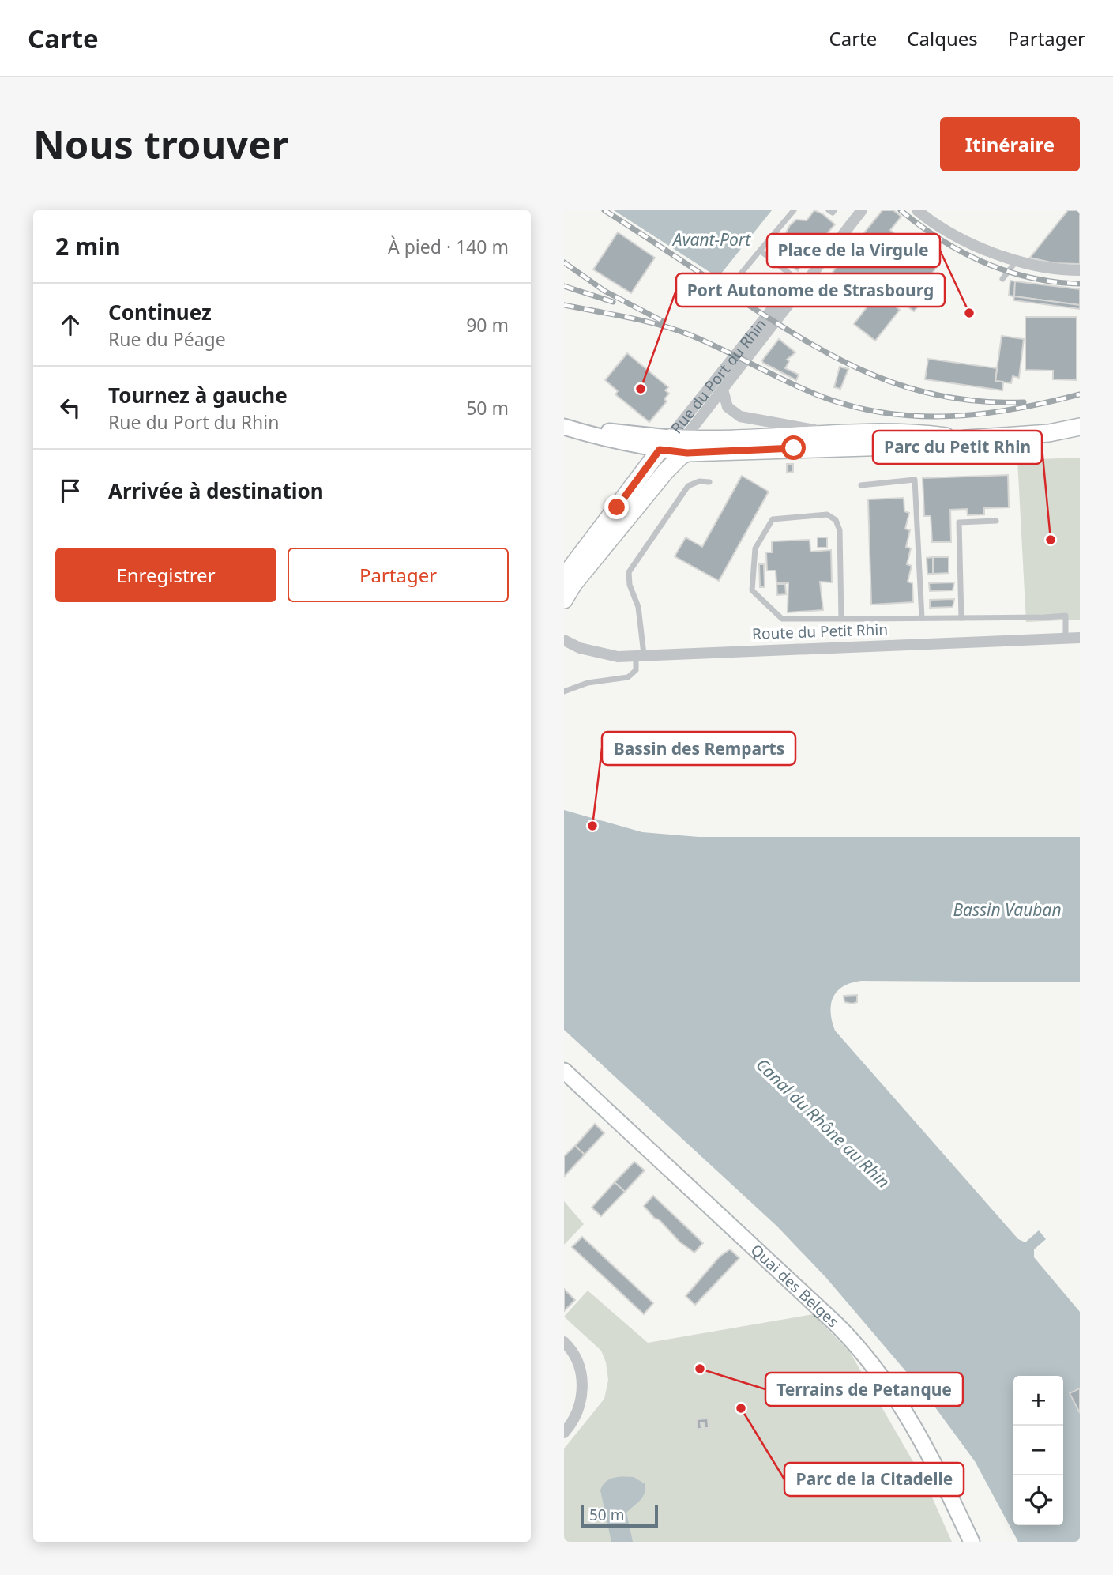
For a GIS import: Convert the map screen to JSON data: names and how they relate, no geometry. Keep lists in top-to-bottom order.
{
  "streets": {
    "main road": ["Rue du Port du Rhin", "Quai des Belges"],
    "street": ["Route du Petit Rhin"]
  },
  "water": ["Avant-Port", "Bassin Vauban", "Canal du Rhône au Rhin"],
  "places": [
    "Place de la Virgule",
    "Port Autonome de Strasbourg",
    "Parc du Petit Rhin",
    "Bassin des Remparts",
    "Terrains de Petanque",
    "Parc de la Citadelle"
  ],
  "scale_bar": "50 m",
  "page": {
    "header": "Carte",
    "nav": ["Carte", "Calques", "Partager"],
    "buttons": [
      "Itinéraire",
      ["Enregistrer", "Partager"]
    ],
    "title": "Nous trouver",
    "heading": ["2 min", "À pied · 140 m"],
    "list": [
      ["Continuez", "Rue du Péage", "90 m"],
      ["Tournez à gauche", "Rue du Port du Rhin", "50 m"],
      "Arrivée à destination"
    ],
    "map_buttons": ["+", "−"],
    "scale": "50 m"
  }
}
